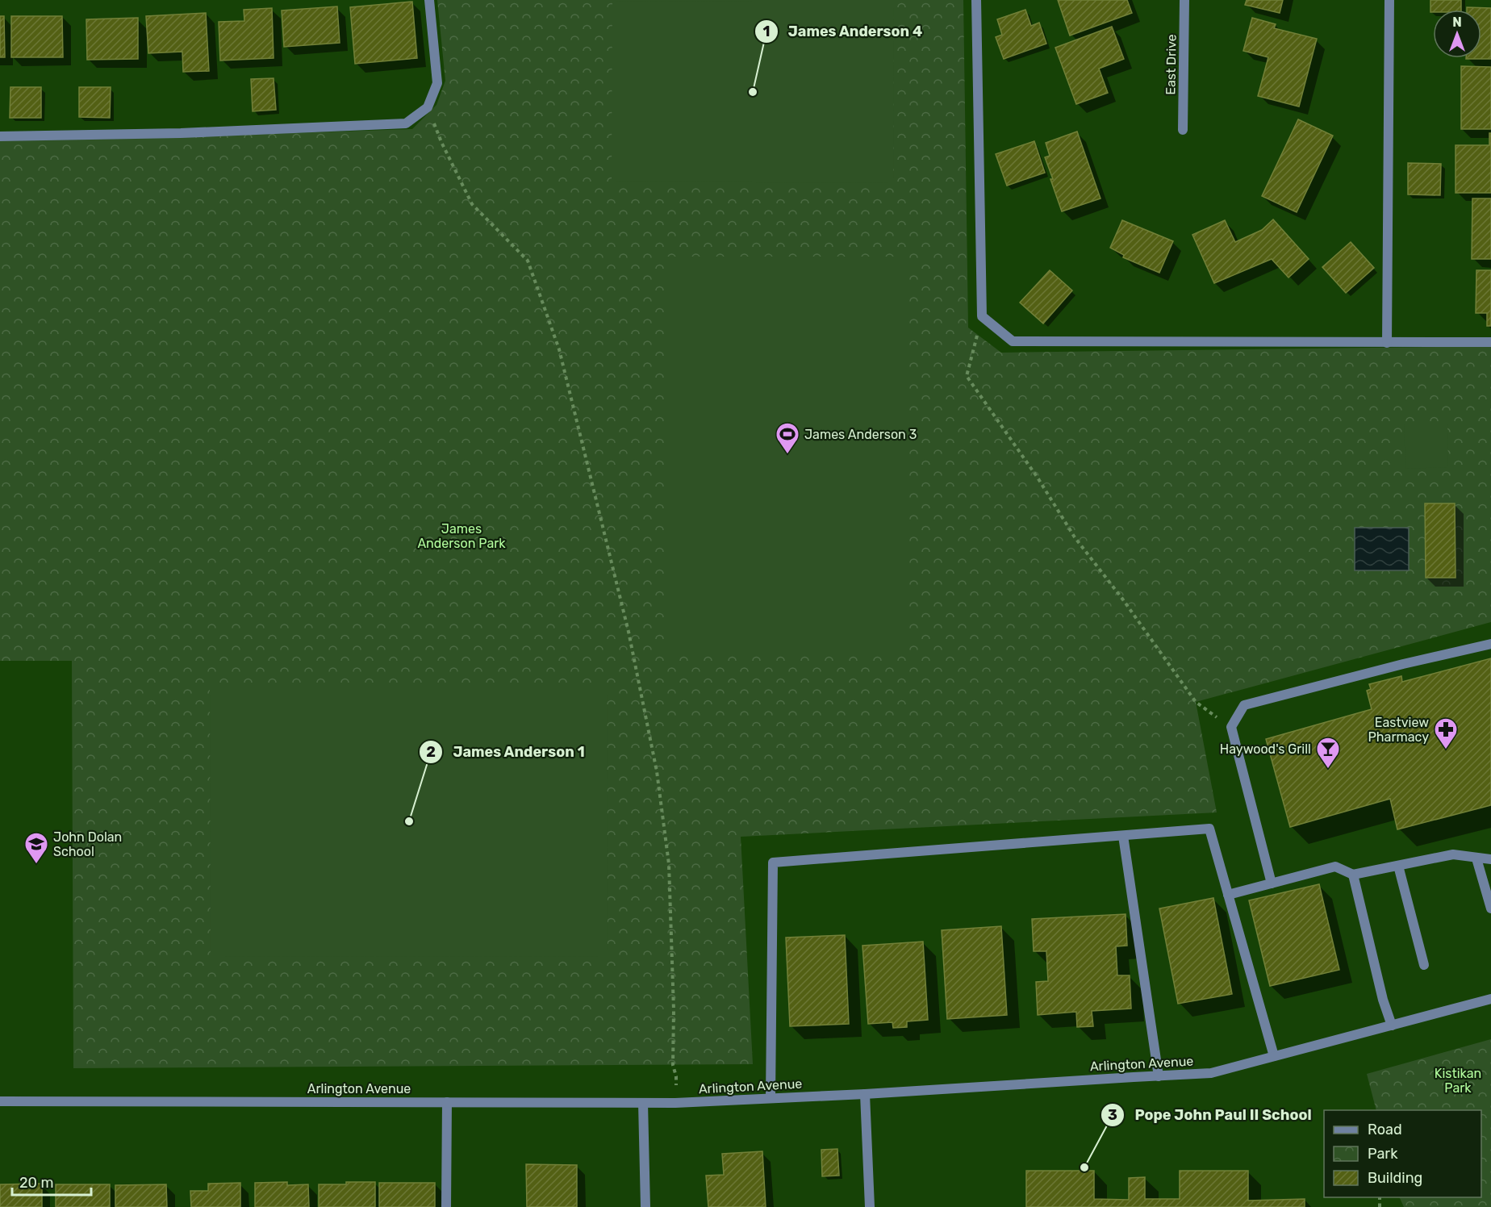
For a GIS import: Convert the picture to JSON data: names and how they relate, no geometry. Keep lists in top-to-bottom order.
{
  "streets": {
    "street": ["East Drive", "Arlington Avenue"]
  },
  "parks": ["James Anderson Park", "Kistikan Park"],
  "places": {
    "other": ["James Anderson 4", "James Anderson 1", "Pope John Paul II School"],
    "sports": ["James Anderson 3"],
    "pharmacy": ["Eastview Pharmacy"],
    "bar": ["Haywood's Grill"],
    "school or university": ["John Dolan School"]
  },
  "legend": ["Road", "Park", "Building"],
  "scale_bar": "20 m",
  "north": "top"
}
